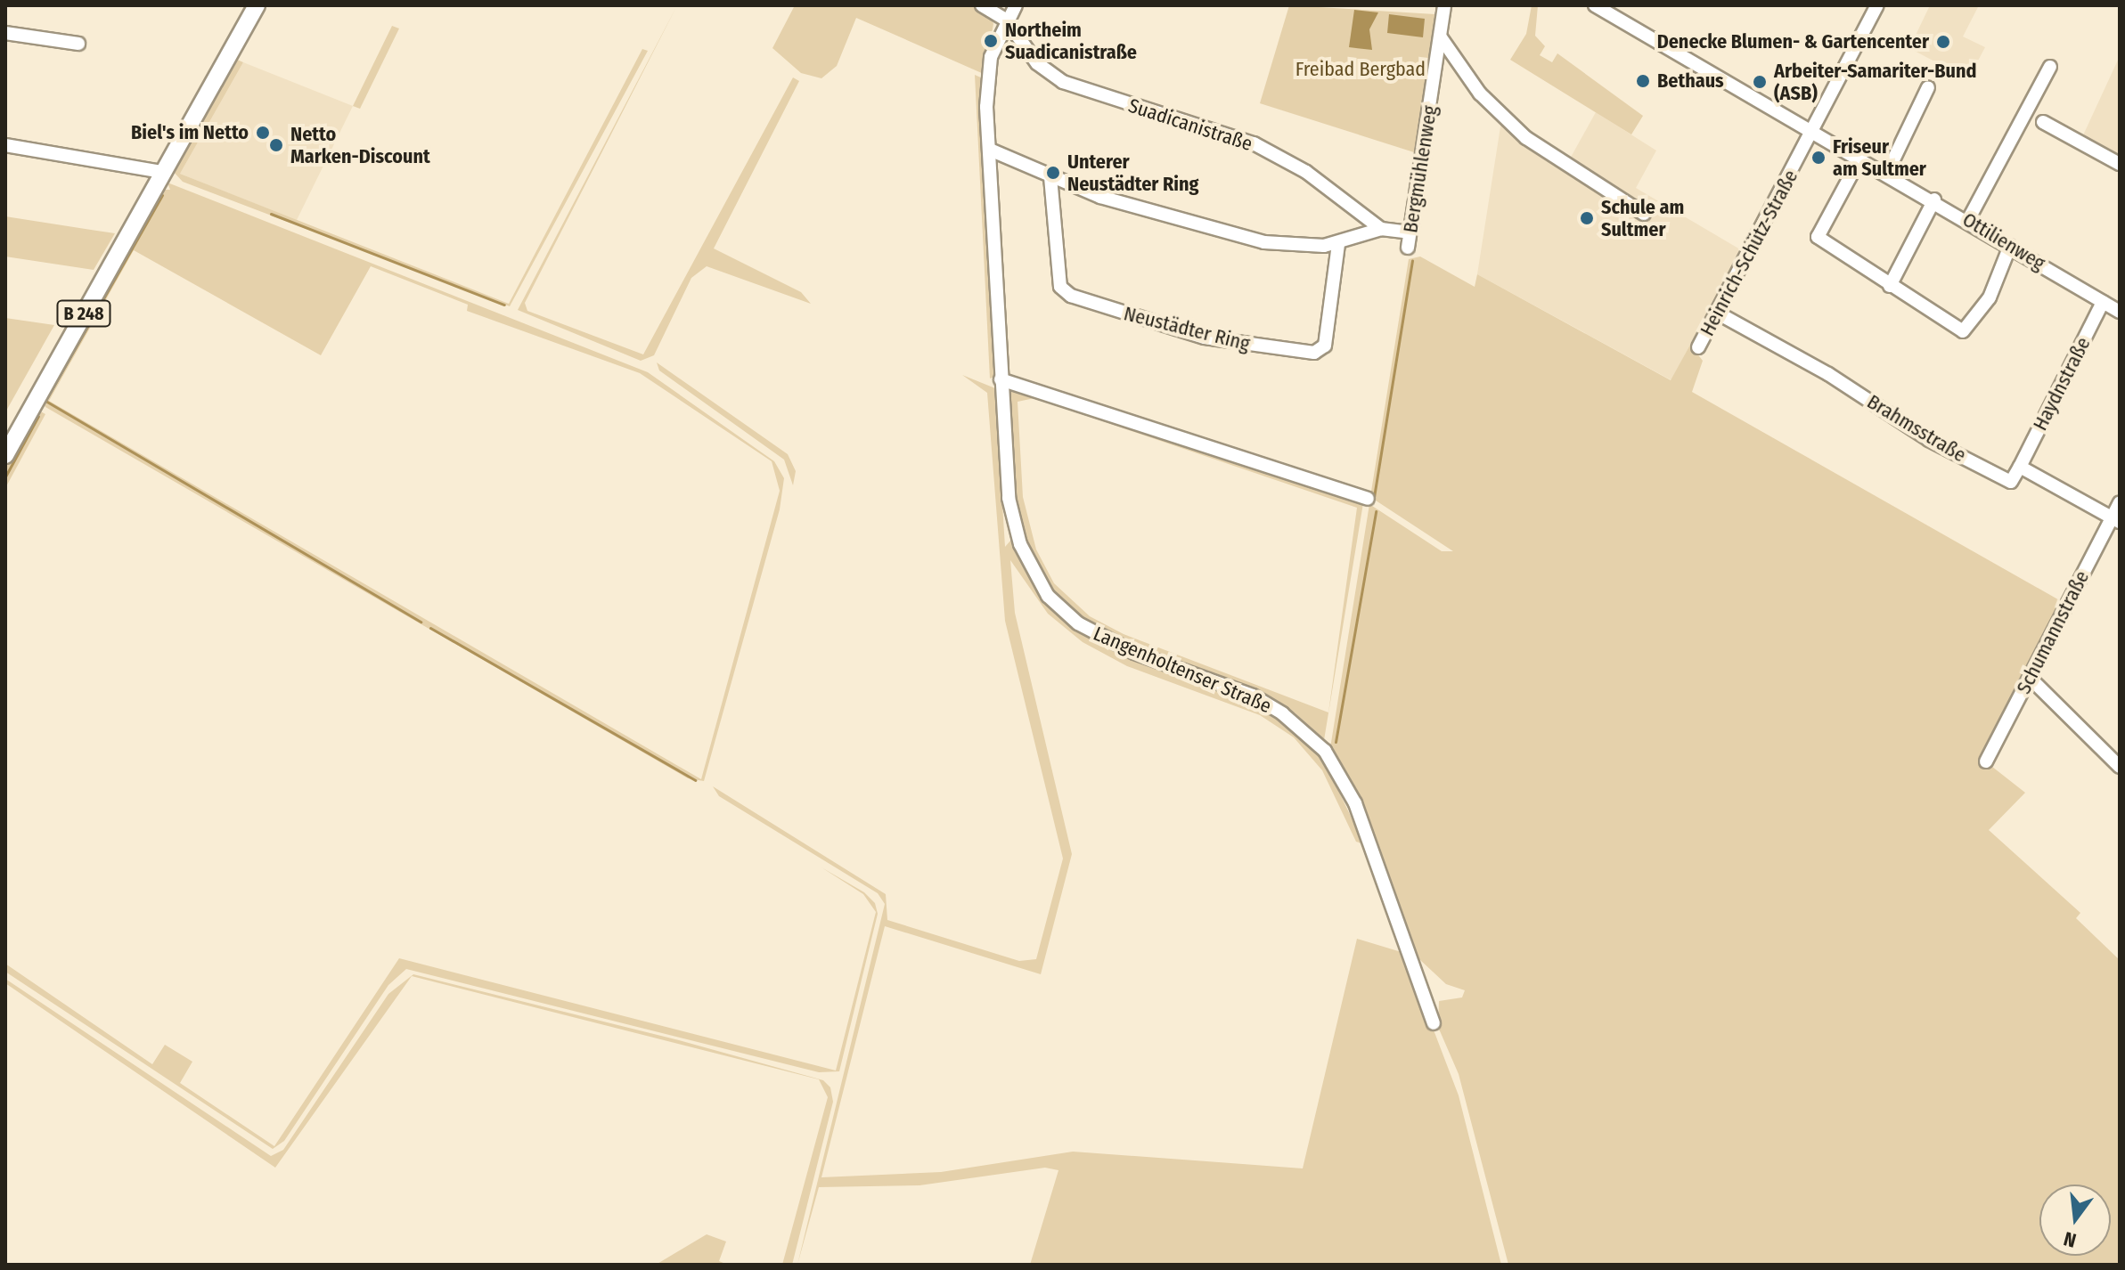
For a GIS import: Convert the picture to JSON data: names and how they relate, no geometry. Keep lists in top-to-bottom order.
{
  "streets": {
    "main road": ["B 248"],
    "street": [
      "Suadicanistraße",
      "Bergmühlenweg",
      "Ottilienweg",
      "Heinrich-Schütz-Straße",
      "Neustädter Ring",
      "Haydnstraße",
      "Brahmsstraße",
      "Schumannstraße",
      "Langenholtenser Straße"
    ]
  },
  "crossings": [
    ["Suadicanistraße", "Langenholtenser Straße"],
    ["Ottilienweg", "Heinrich-Schütz-Straße"],
    ["Ottilienweg", "Haydnstraße"],
    ["Heinrich-Schütz-Straße", "Brahmsstraße"],
    ["Haydnstraße", "Brahmsstraße"]
  ],
  "parks": ["Freibad Bergbad"],
  "places": [
    "Northeim Suadicanistraße",
    "Denecke Blumen- & Gartencenter",
    "Bethaus",
    "Arbeiter-Samariter-Bund (ASB)",
    "Biel's im Netto",
    "Netto Marken-Discount",
    "Friseur am Sultmer",
    "Unterer Neustädter Ring",
    "Schule am Sultmer"
  ],
  "north": "bottom"
}
